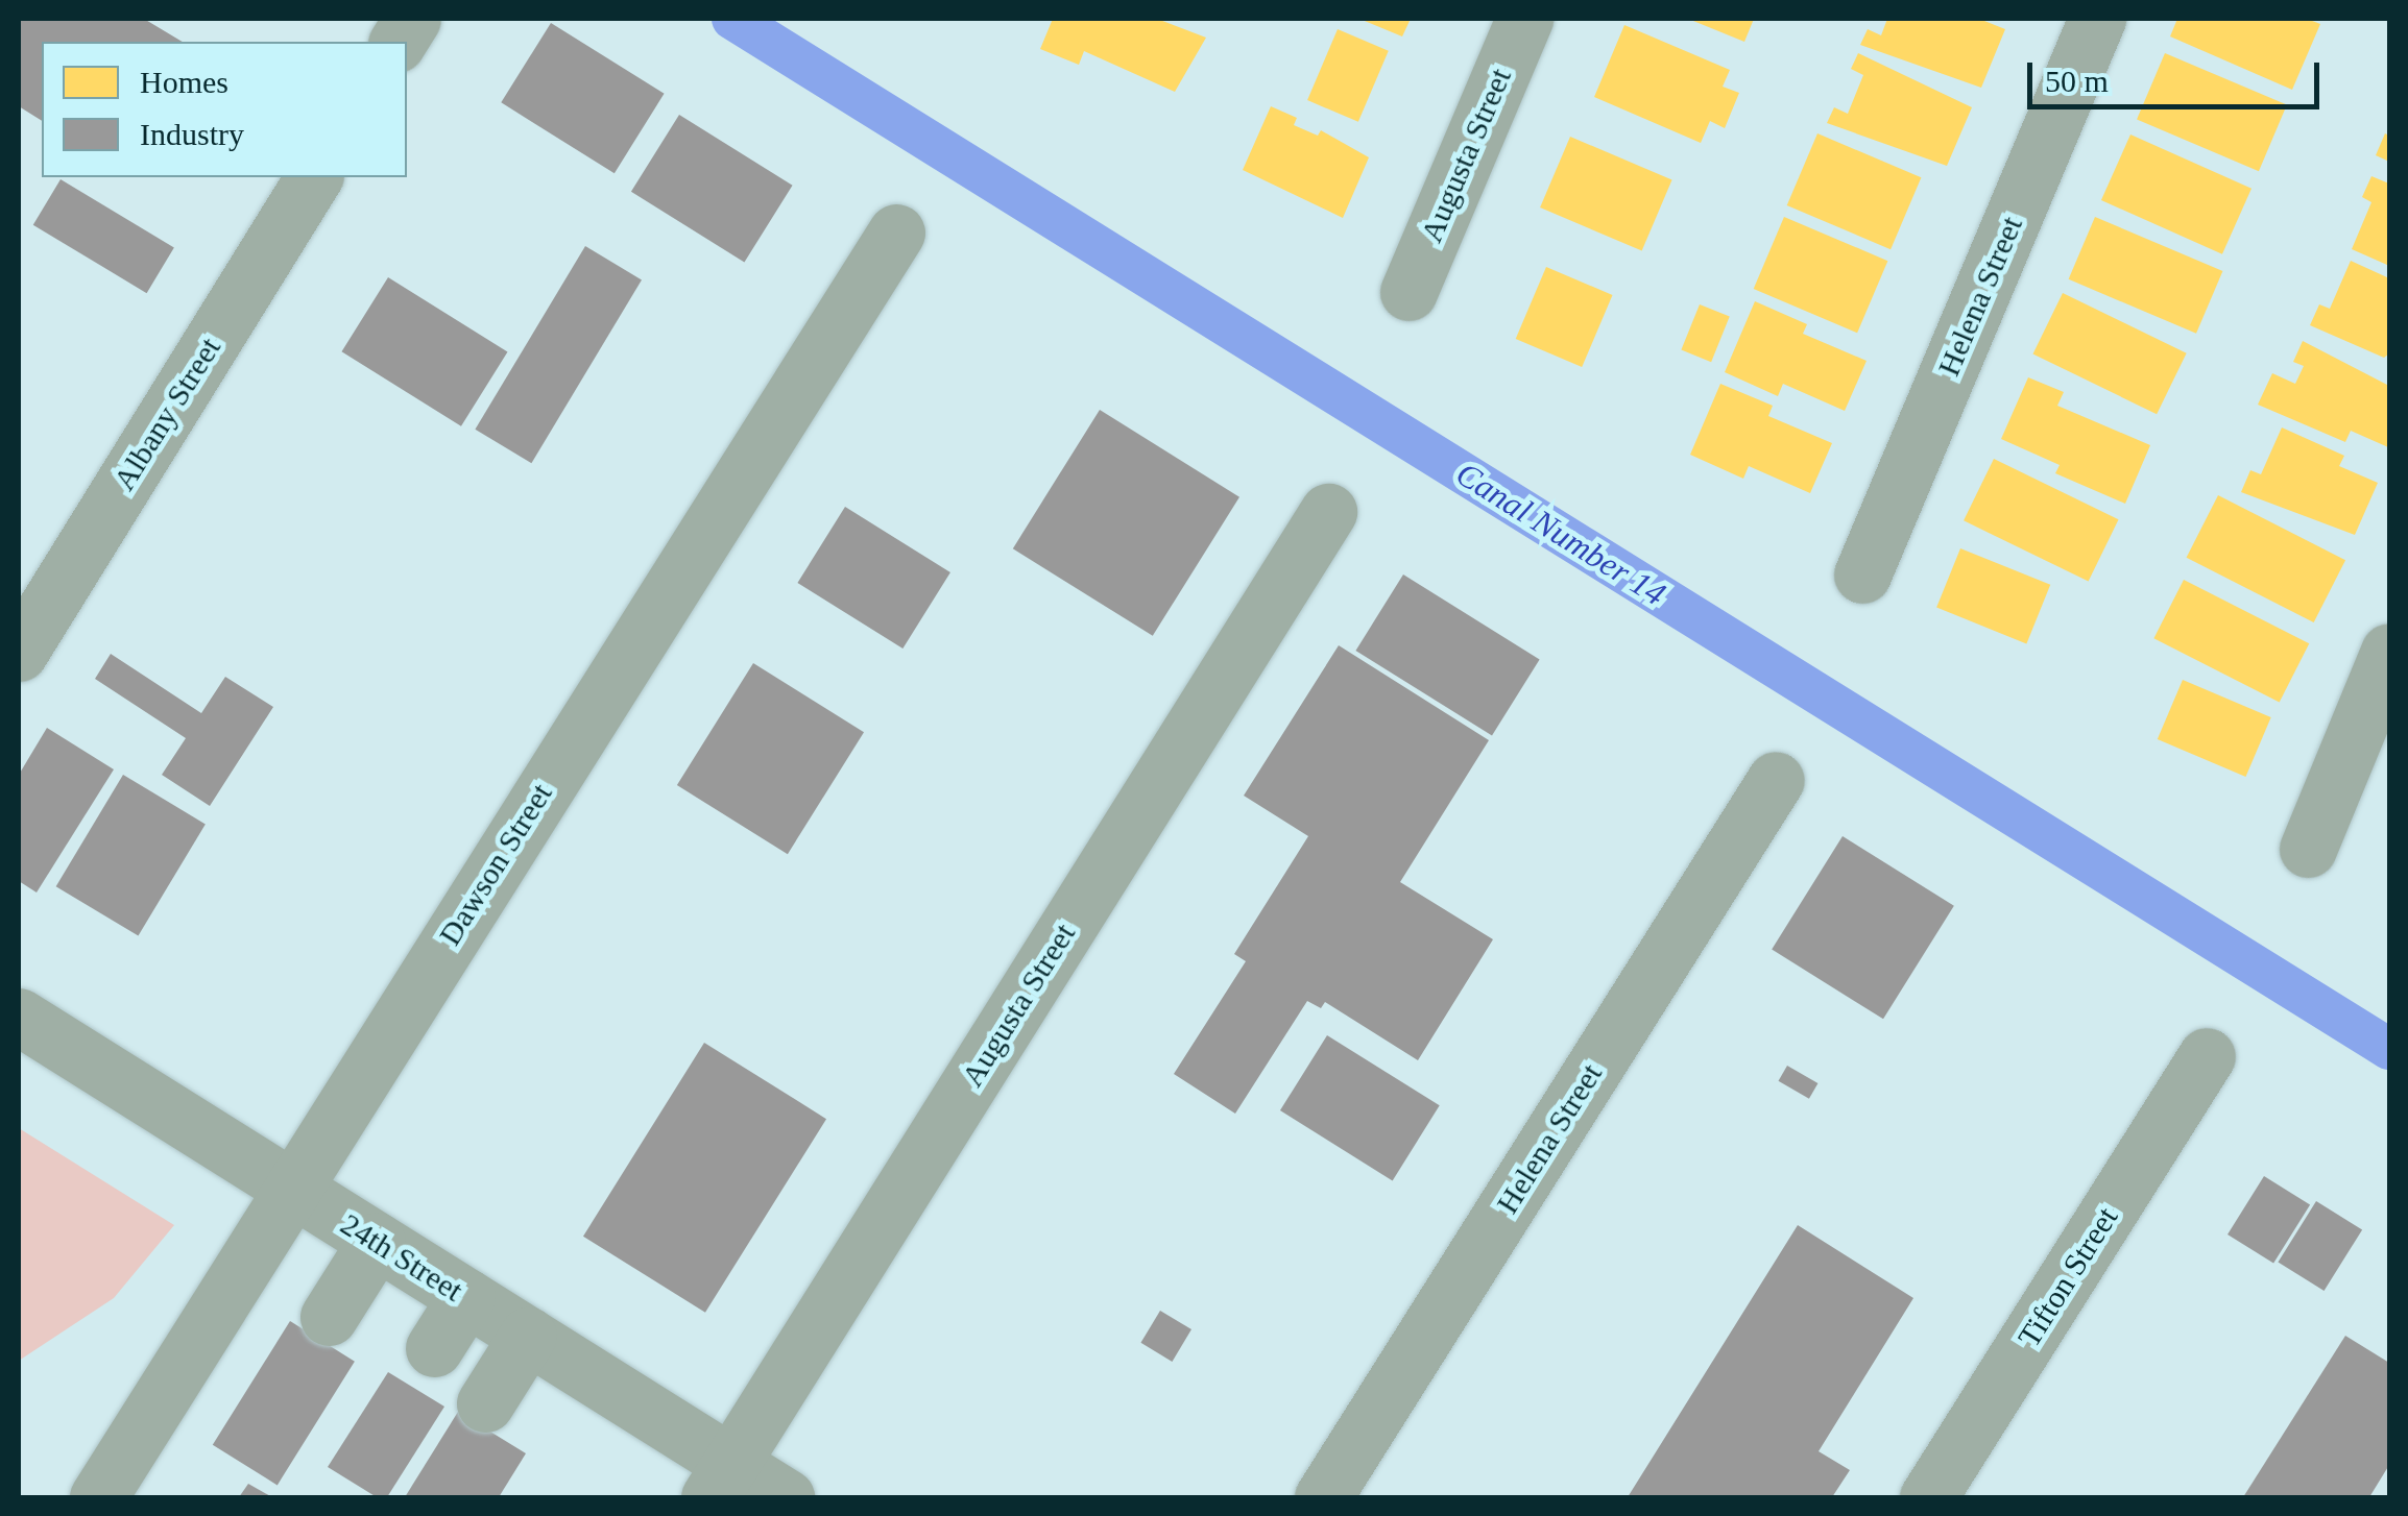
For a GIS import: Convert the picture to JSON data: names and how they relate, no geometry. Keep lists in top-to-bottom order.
{
  "streets": {
    "street": [
      "Augusta Street",
      "Helena Street",
      "Albany Street",
      "Dawson Street",
      "24th Street",
      "Tifton Street"
    ]
  },
  "crossings": [
    ["Augusta Street", "24th Street"],
    ["Dawson Street", "24th Street"]
  ],
  "water": ["Canal Number 14"],
  "legend": ["Homes", "Industry"],
  "scale_bar": "50 m"
}
